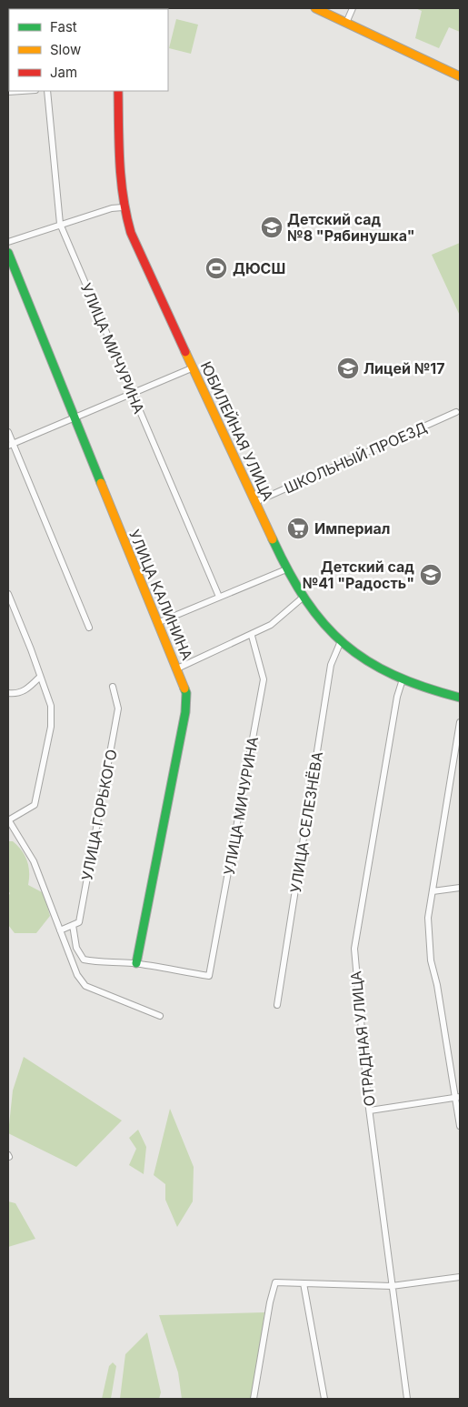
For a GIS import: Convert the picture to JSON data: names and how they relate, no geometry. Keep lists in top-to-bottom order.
{
  "streets": {
    "street": [
      "УЛИЦА МИЧУРИНА",
      "ЮБИЛЕЙНАЯ УЛИЦА",
      "ШКОЛЬНЫЙ ПРОЕЗД",
      "УЛИЦА КАЛИНИНА",
      "УЛИЦА ГОРЬКОГО",
      "УЛИЦА СЕЛЕЗНЁВА",
      "ОТРАДНАЯ УЛИЦА"
    ]
  },
  "crossings": [
    ["УЛИЦА МИЧУРИНА", "УЛИЦА КАЛИНИНА"],
    ["ЮБИЛЕЙНАЯ УЛИЦА", "ШКОЛЬНЫЙ ПРОЕЗД"],
    ["ЮБИЛЕЙНАЯ УЛИЦА", "УЛИЦА СЕЛЕЗНЁВА"],
    ["ЮБИЛЕЙНАЯ УЛИЦА", "ОТРАДНАЯ УЛИЦА"]
  ],
  "places": {
    "school or university": ["Детский сад №8 \"Рябинушка\"", "Лицей №17", "Детский сад №41 \"Радость\""],
    "sports": ["ДЮСШ"],
    "supermarket": ["Империал"]
  },
  "legend": ["Fast", "Slow", "Jam"]
}
